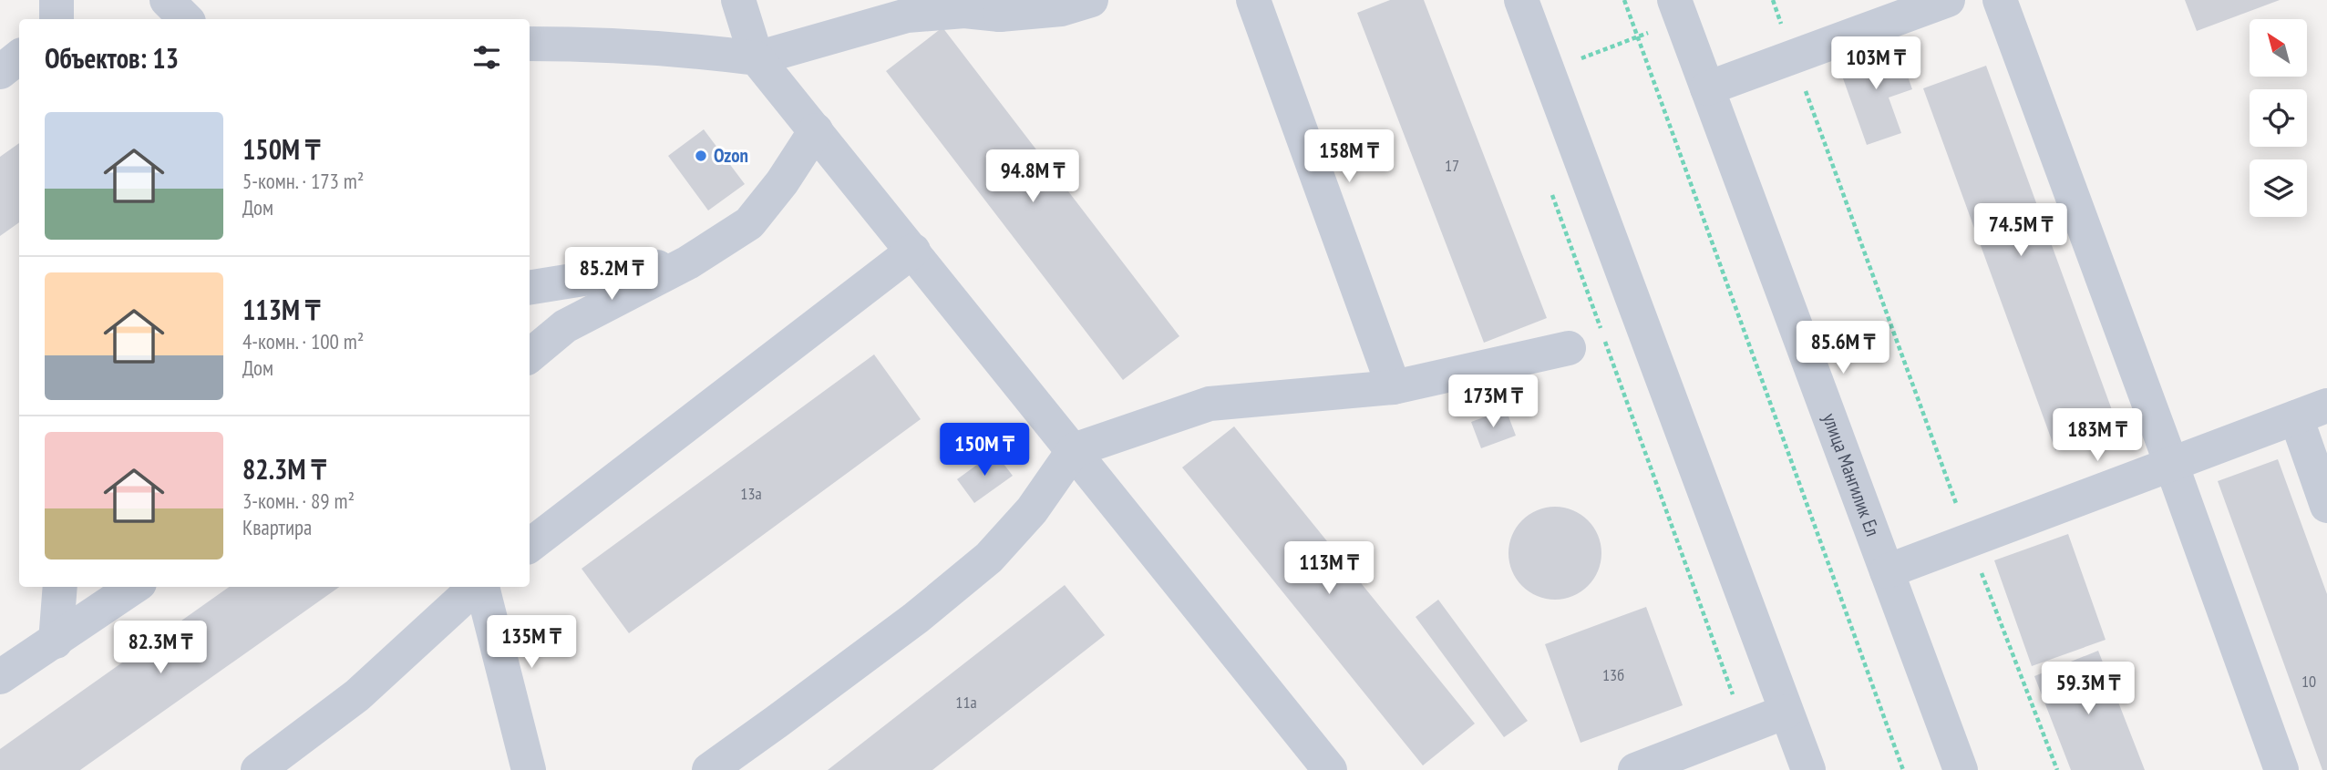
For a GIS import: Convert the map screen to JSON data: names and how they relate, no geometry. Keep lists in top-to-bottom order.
{
  "streets": {
    "street": ["улица Мангилик Ел"]
  },
  "places": ["Ozon"],
  "house_numbers": [
    "17",
    "13а",
    "13б",
    "10",
    "11а"
  ],
  "north": "top left",
  "page": {
    "heading": "Объектов: 13",
    "price": [
      "103M ₸",
      "158M ₸",
      "94.8M ₸",
      "74.5M ₸",
      "85.2M ₸",
      "85.6M ₸",
      "173M ₸",
      "183M ₸",
      "150M ₸",
      "113M ₸",
      "135M ₸",
      "82.3M ₸",
      "59.3M ₸"
    ],
    "list": [
      {
        "name": "150M ₸",
        "note": "5-комн. · 173 m² · Дом"
      },
      {
        "name": "113M ₸",
        "note": "4-комн. · 100 m² · Дом"
      },
      {
        "name": "82.3M ₸",
        "note": "3-комн. · 89 m² · Квартира"
      }
    ]
  }
}
